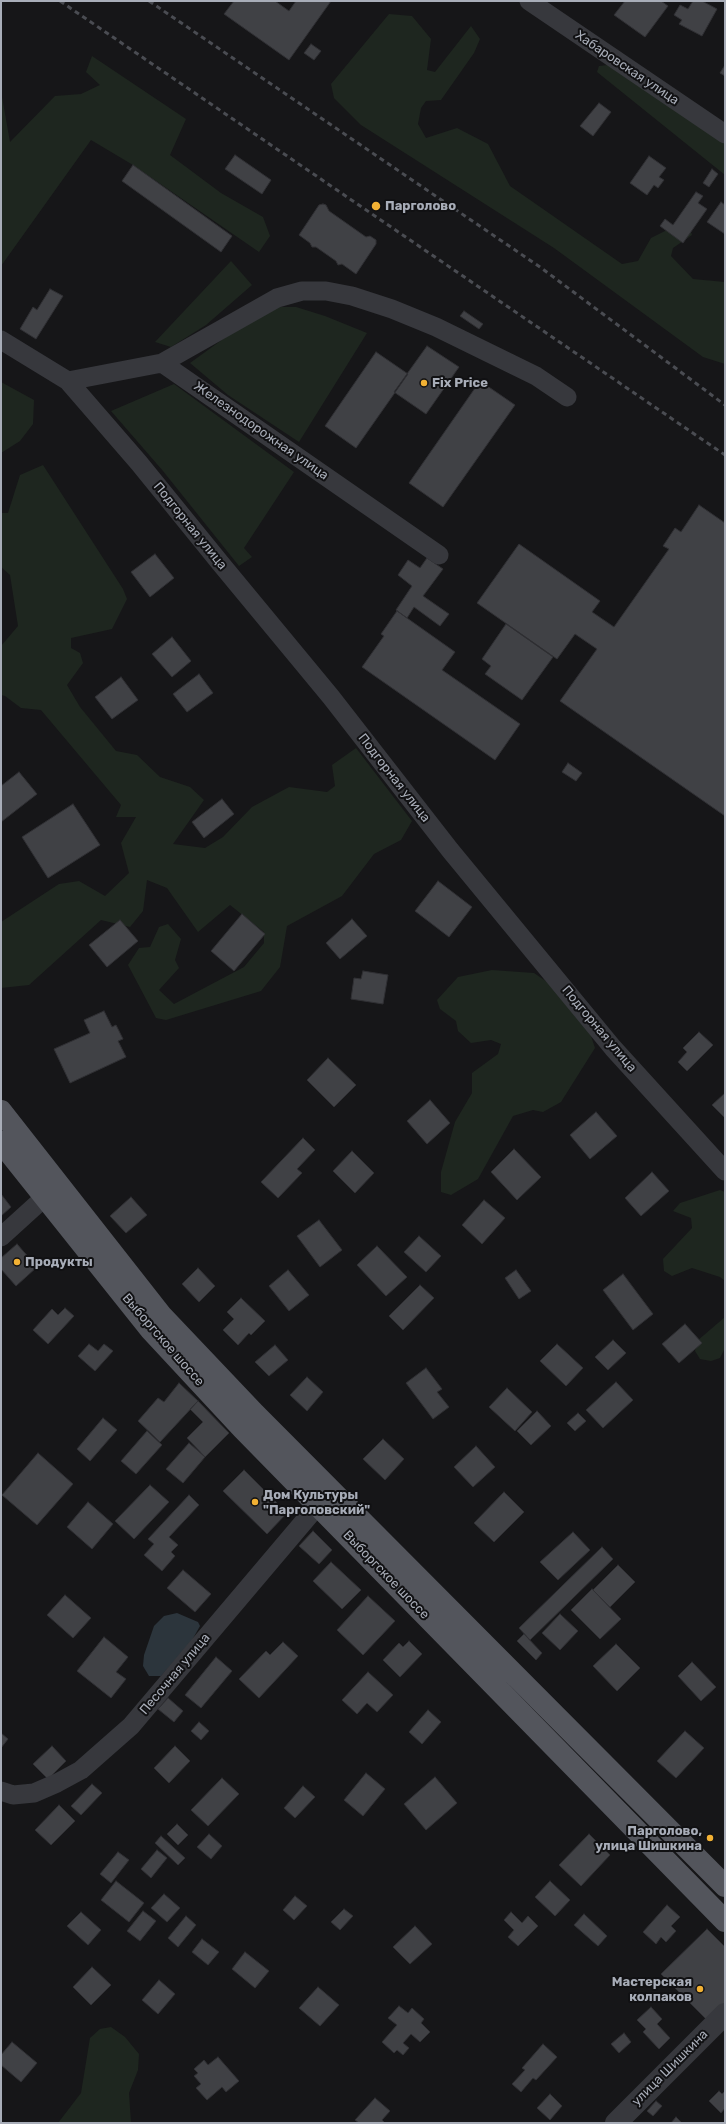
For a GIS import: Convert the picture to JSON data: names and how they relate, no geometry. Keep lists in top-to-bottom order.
{
  "streets": {
    "main road": ["Выборгское шоссе"],
    "street": [
      "Хабаровская улица",
      "Железнодорожная улица",
      "Подгорная улица",
      "Песочная улица",
      "улица Шишкина"
    ]
  },
  "crossings": [
    ["Выборгское шоссе", "Песочная улица"]
  ],
  "places": [
    "Парголово",
    "Fix Price",
    "Продукты",
    "Дом Культуры \"Парголовский\"",
    "Парголово, улица Шишкина",
    "Мастерская колпаков"
  ]
}
